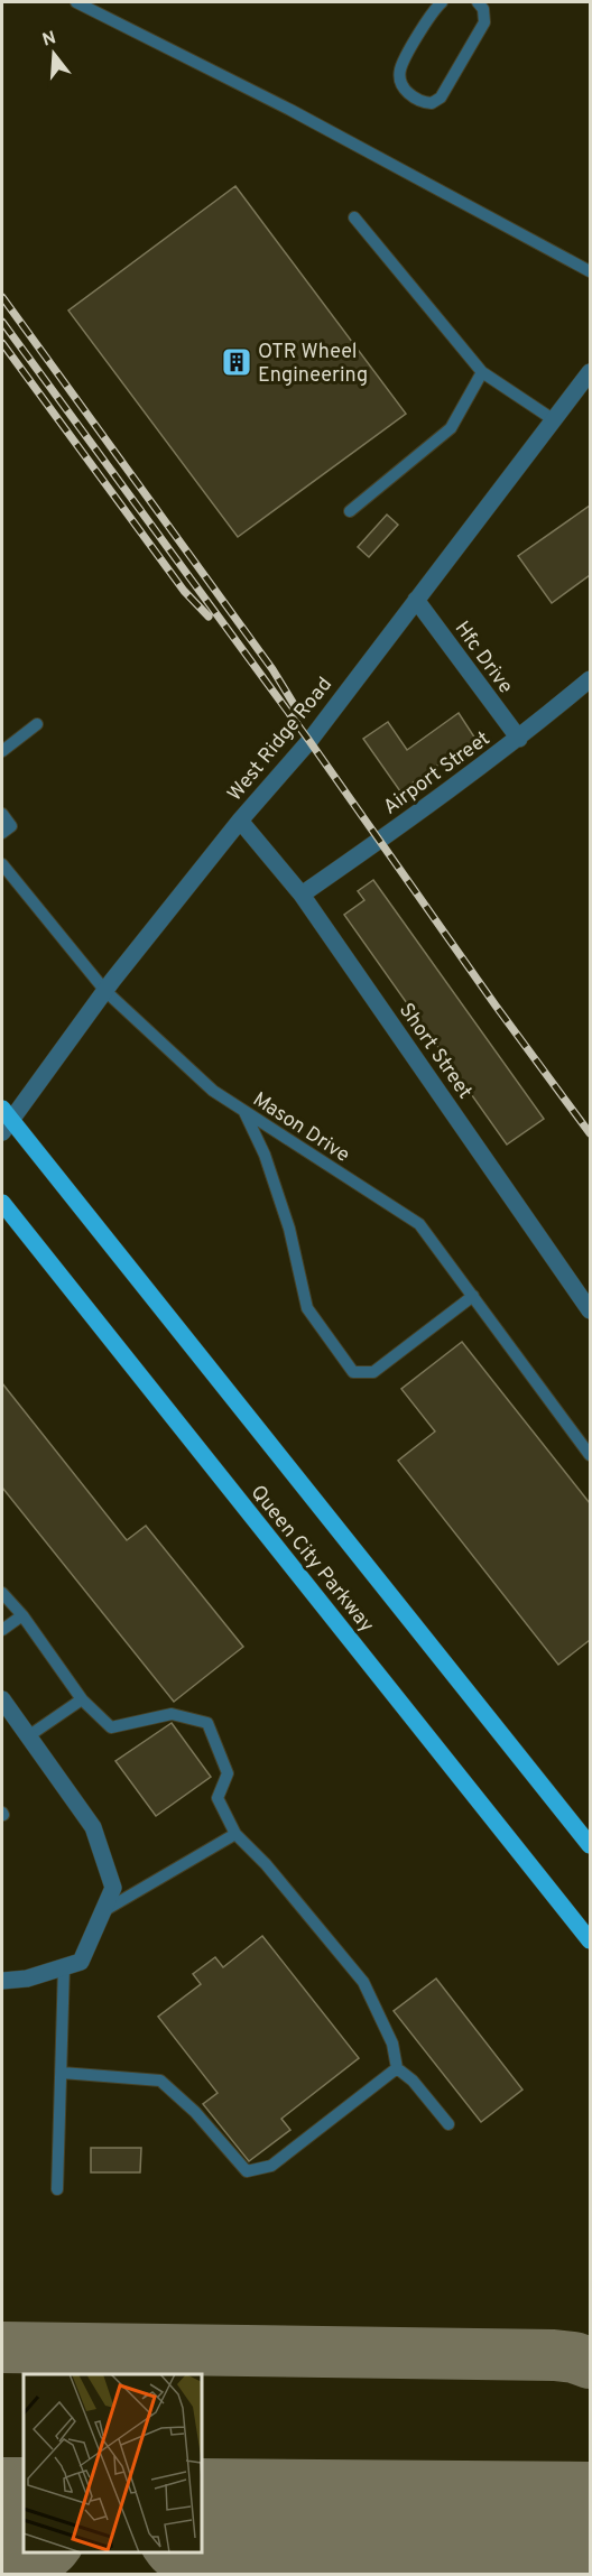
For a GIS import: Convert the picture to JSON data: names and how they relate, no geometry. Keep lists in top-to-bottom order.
{
  "streets": {
    "main road": ["Queen City Parkway"],
    "street": [
      "Hfc Drive",
      "West Ridge Road",
      "Airport Street",
      "Short Street"
    ],
    "lane": ["Mason Drive"]
  },
  "crossings": [
    ["Hfc Drive", "West Ridge Road"],
    ["Hfc Drive", "Airport Street"],
    ["West Ridge Road", "Short Street"],
    ["West Ridge Road", "Mason Drive"],
    ["West Ridge Road", "Queen City Parkway"],
    ["Airport Street", "Short Street"]
  ],
  "places": {
    "building": ["OTR Wheel Engineering"]
  },
  "north": "top"
}
